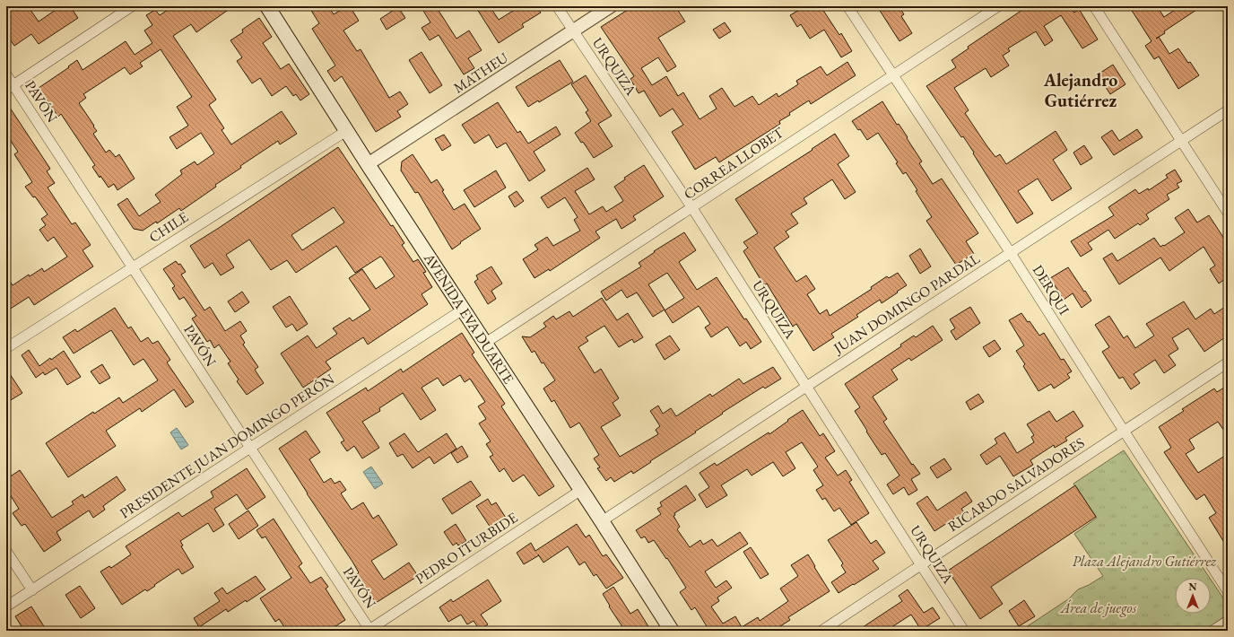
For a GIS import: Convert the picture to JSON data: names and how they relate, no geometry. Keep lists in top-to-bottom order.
{
  "streets": {
    "main road": ["AVENIDA EVA DUARTE"],
    "street": [
      "URQUIZA",
      "MATHEU",
      "PAVÓN",
      "CORREA LLOBET",
      "CHILE",
      "DERQUI",
      "JUAN DOMINGO PARDAL",
      "PRESIDENTE JUAN DOMINGO PERÓN",
      "RICARDO SALVADORES",
      "PEDRO ITURBIDE"
    ]
  },
  "crossings": [
    ["URQUIZA", "MATHEU"],
    ["URQUIZA", "CORREA LLOBET"],
    ["URQUIZA", "JUAN DOMINGO PARDAL"],
    ["URQUIZA", "RICARDO SALVADORES"],
    ["MATHEU", "AVENIDA EVA DUARTE"],
    ["PAVÓN", "CHILE"],
    ["PAVÓN", "PRESIDENTE JUAN DOMINGO PERÓN"],
    ["PAVÓN", "PEDRO ITURBIDE"],
    ["CORREA LLOBET", "DERQUI"],
    ["CORREA LLOBET", "AVENIDA EVA DUARTE"],
    ["CHILE", "AVENIDA EVA DUARTE"],
    ["DERQUI", "JUAN DOMINGO PARDAL"],
    ["DERQUI", "RICARDO SALVADORES"],
    ["JUAN DOMINGO PARDAL", "AVENIDA EVA DUARTE"],
    ["AVENIDA EVA DUARTE", "PRESIDENTE JUAN DOMINGO PERÓN"],
    ["AVENIDA EVA DUARTE", "PEDRO ITURBIDE"]
  ],
  "districts": ["Alejandro Gutiérrez"],
  "parks": ["Plaza Alejandro Gutiérrez", "Área de juegos"],
  "north": "top"
}
